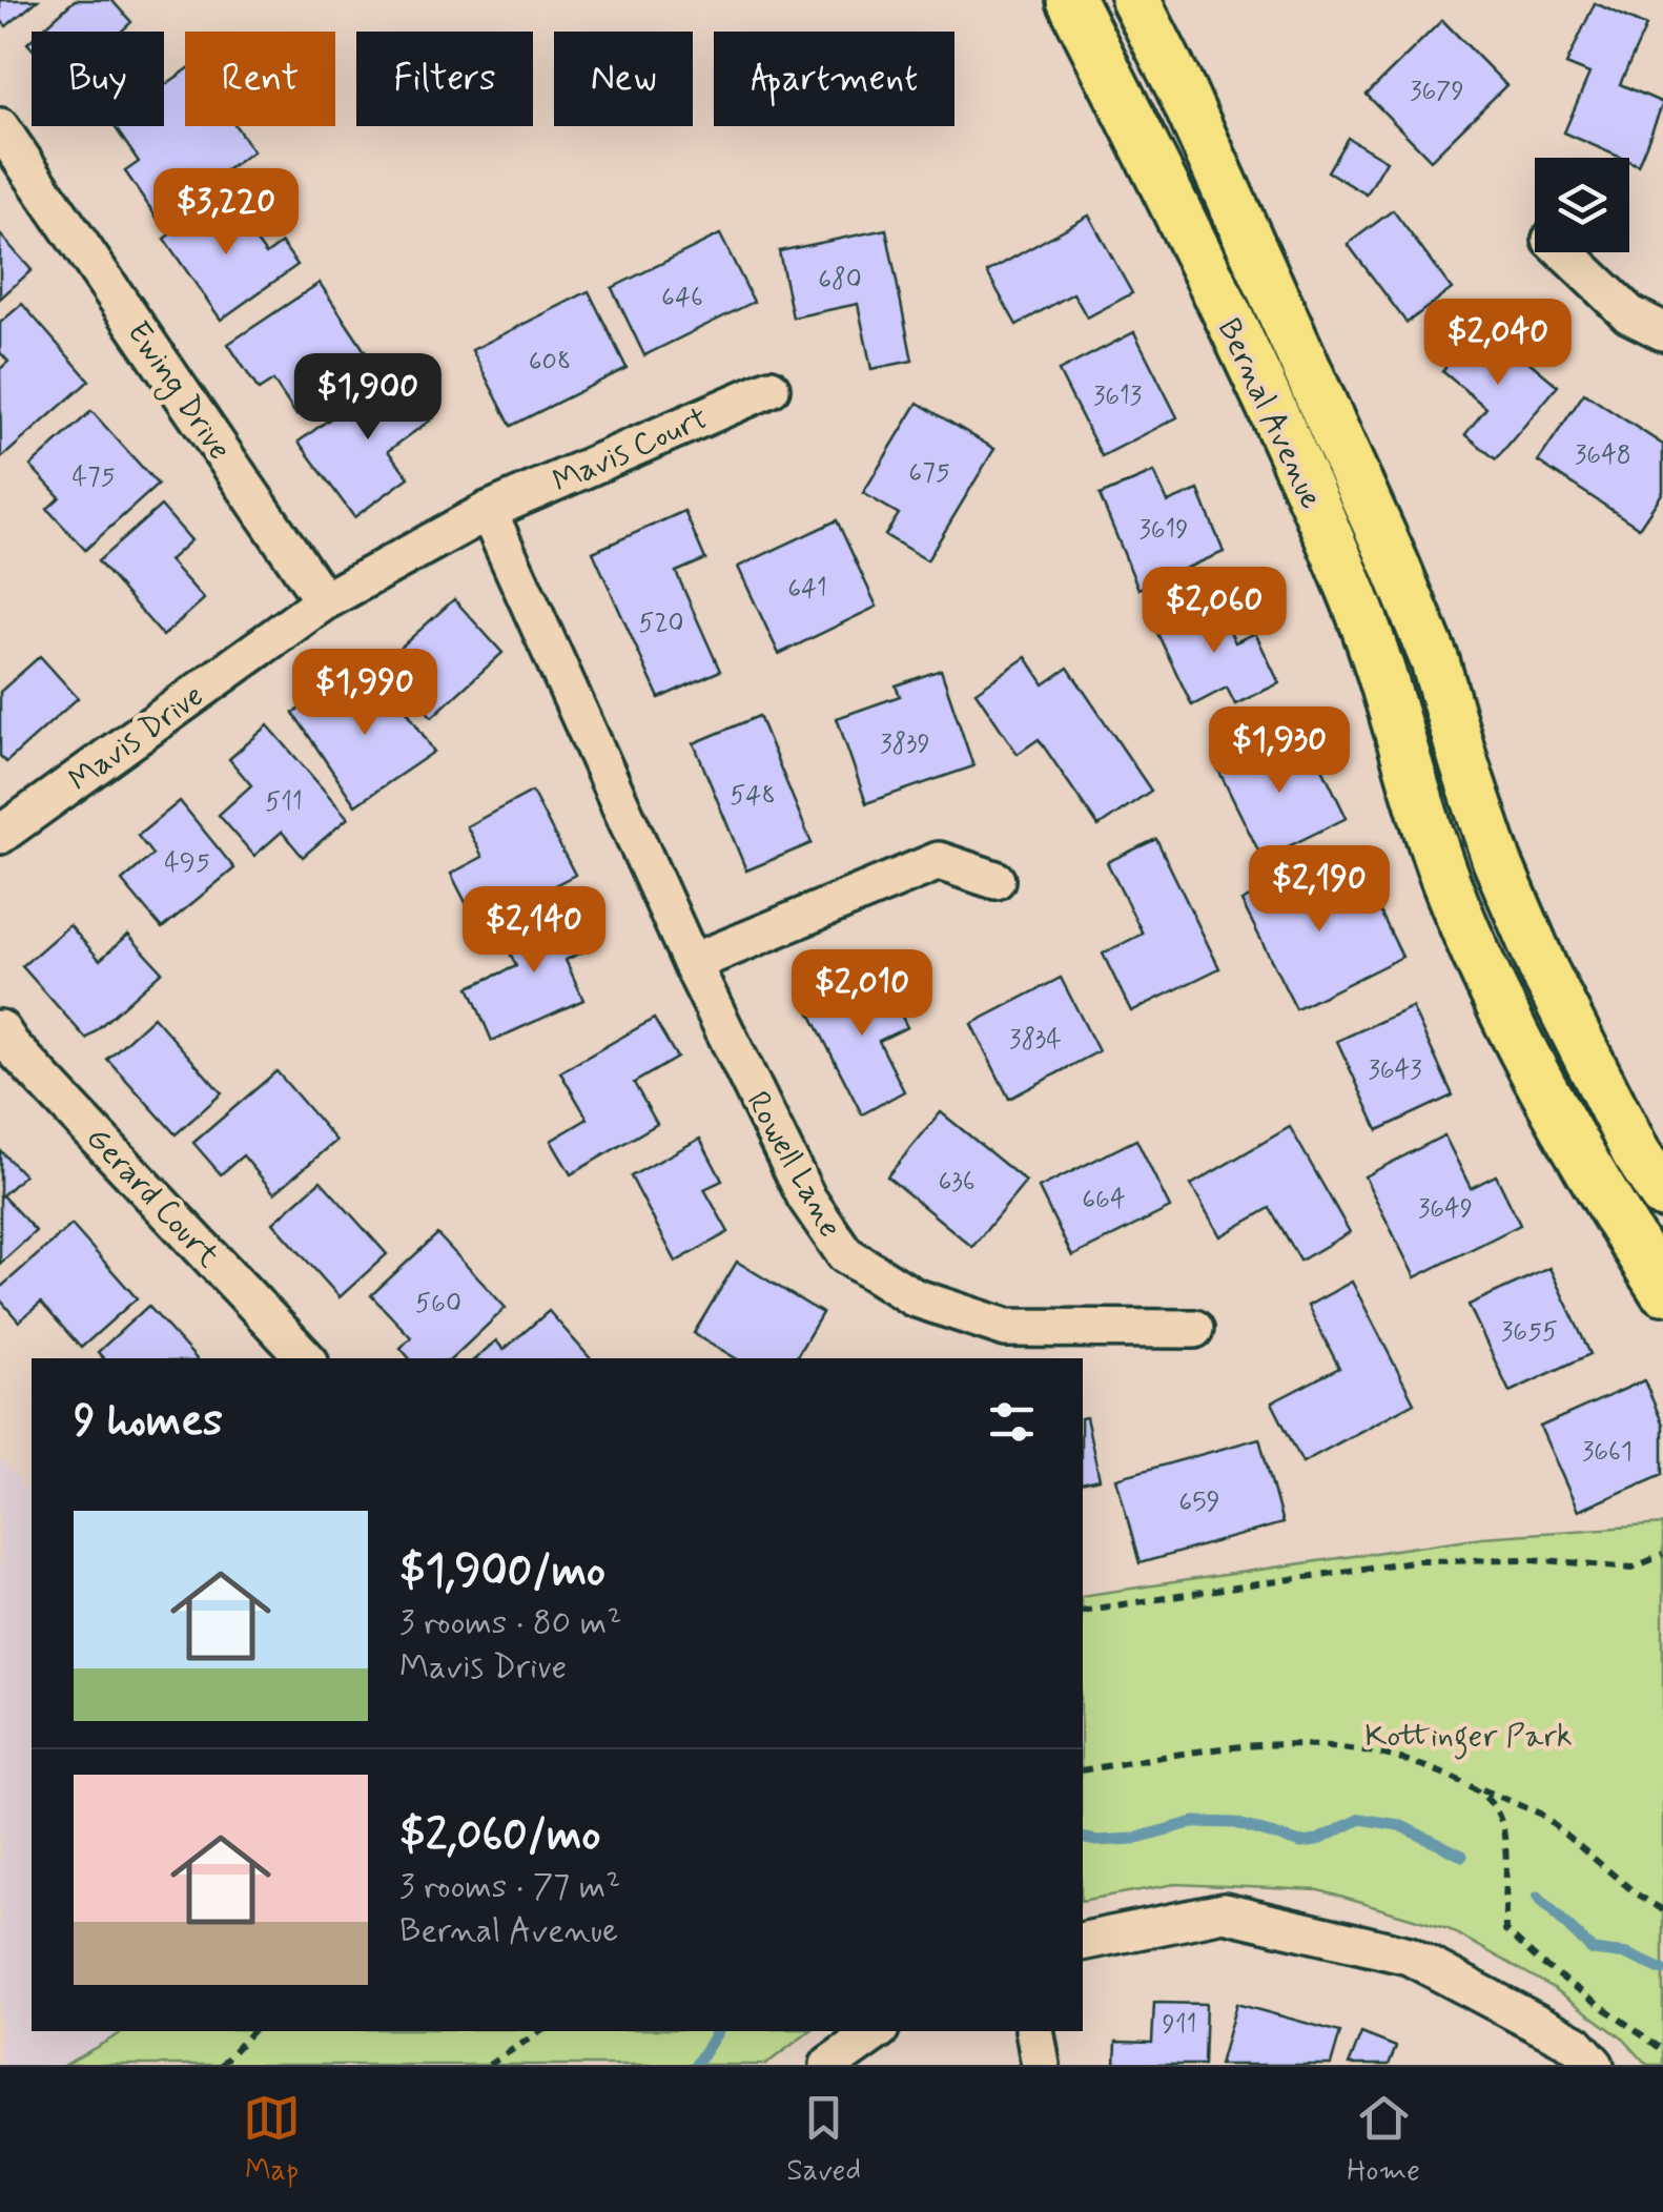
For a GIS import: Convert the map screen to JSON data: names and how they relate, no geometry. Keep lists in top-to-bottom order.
{
  "streets": {
    "main road": ["Bernal Avenue"],
    "street": [
      "Ewing Drive",
      "Mavis Court",
      "Mavis Drive",
      "Rowell Lane",
      "Gerard Court"
    ]
  },
  "crossings": [
    ["Ewing Drive", "Mavis Drive"],
    ["Mavis Court", "Mavis Drive"],
    ["Mavis Court", "Rowell Lane"],
    ["Mavis Drive", "Rowell Lane"]
  ],
  "parks": ["Kottinger Park"],
  "house_numbers": [
    "3679",
    "680",
    "646",
    "608",
    "3613",
    "3648",
    "675",
    "475",
    "3619",
    "641",
    "520",
    "3839",
    "548",
    "511",
    "495",
    "3834",
    "3643",
    "636",
    "664",
    "3649",
    "560",
    "3655",
    "3661",
    "659",
    "911"
  ],
  "page": {
    "chip": [
      "Buy",
      "Rent",
      "Filters",
      "New",
      "Apartment"
    ],
    "price": [
      "$3,220",
      "$2,040",
      "$1,900",
      "$2,060",
      "$1,990",
      "$1,930",
      "$2,190",
      "$2,140",
      "$2,010"
    ],
    "heading": "9 homes",
    "list": [
      {
        "name": "$1,900/mo",
        "note": "3 rooms · 80 m² · Mavis Drive"
      },
      {
        "name": "$2,060/mo",
        "note": "3 rooms · 77 m² · Bernal Avenue"
      }
    ],
    "tabs": ["Map", "Saved", "Home"]
  }
}
